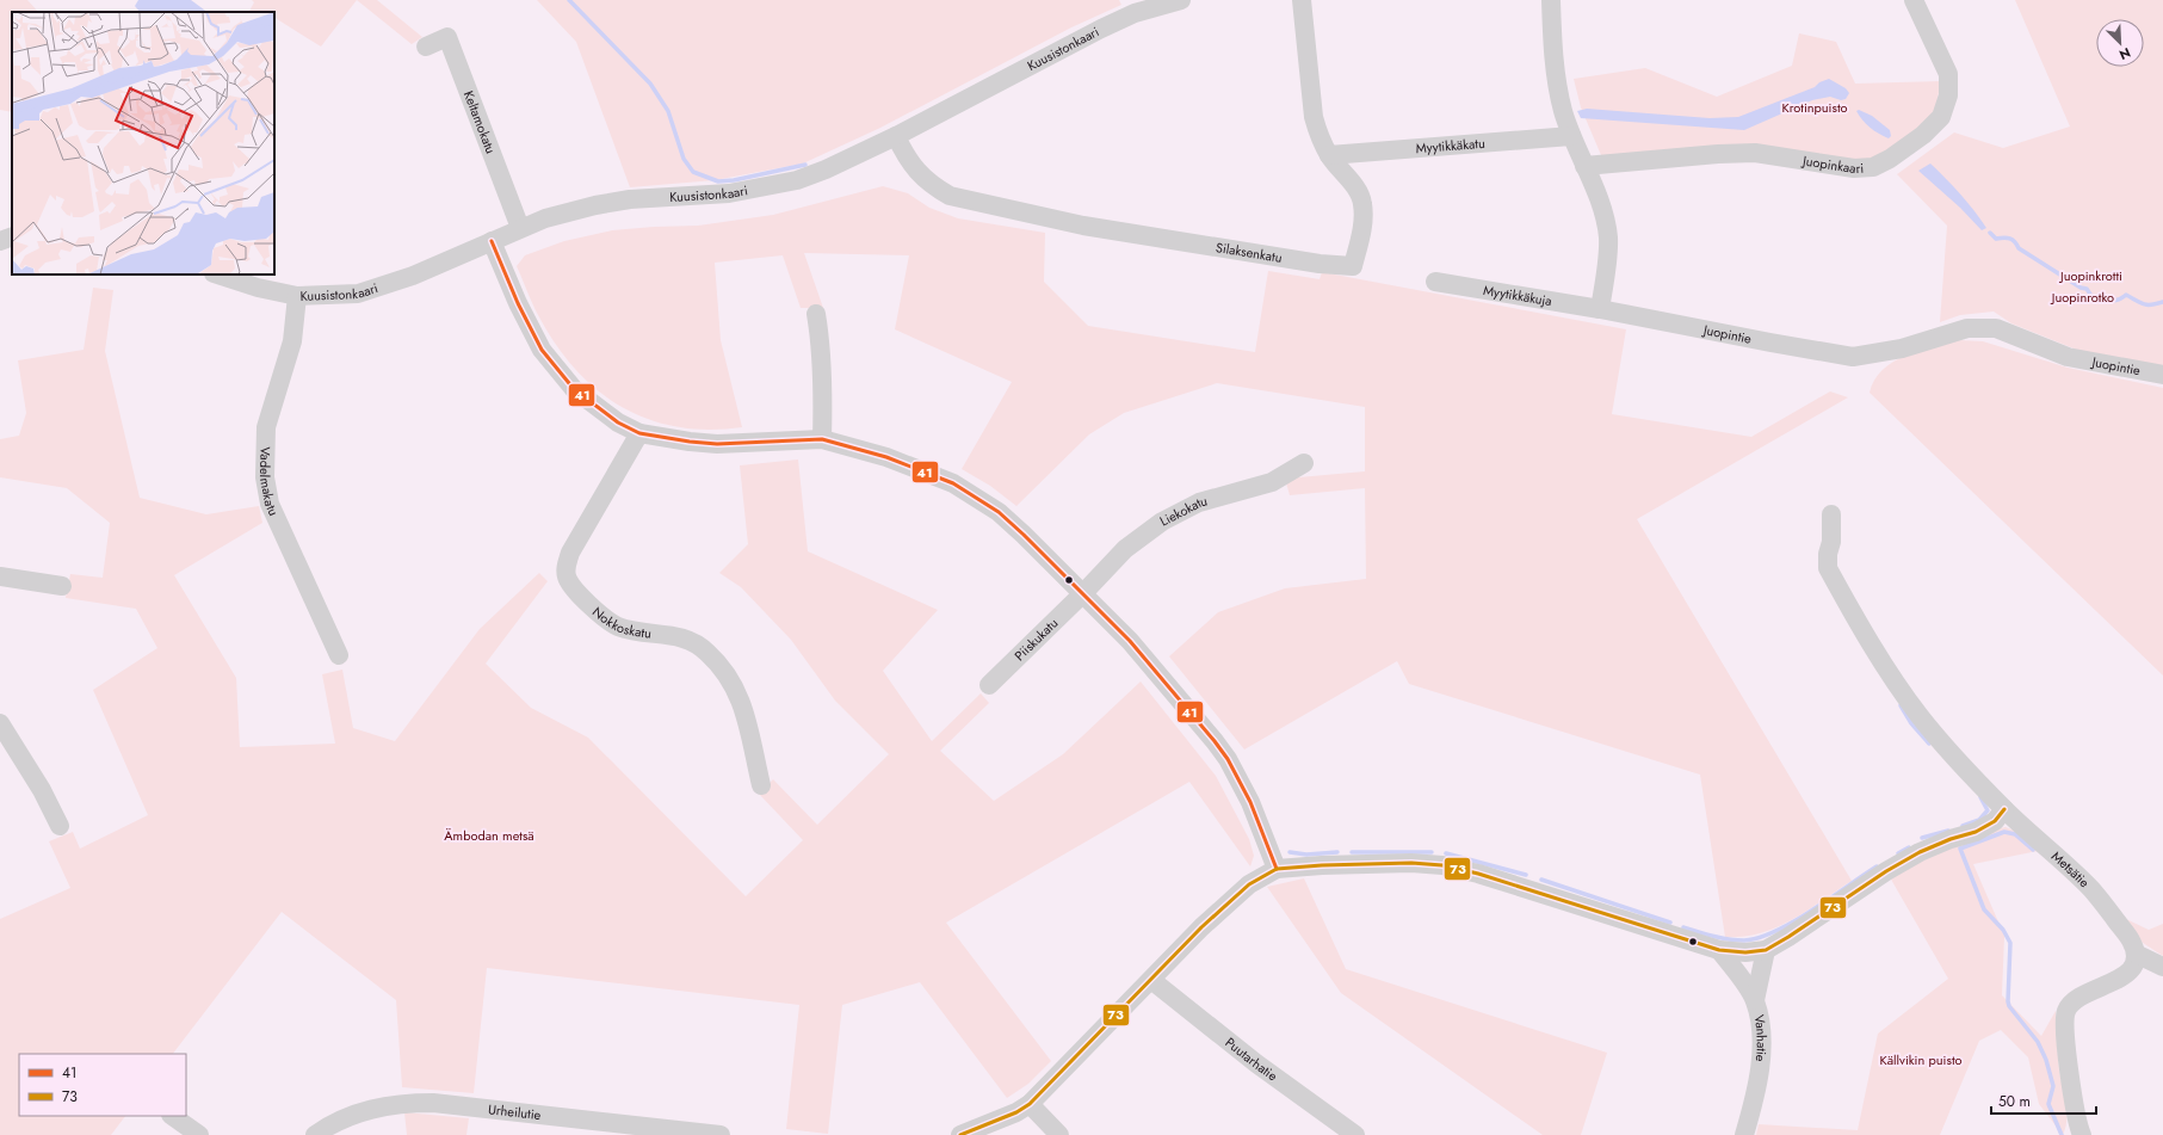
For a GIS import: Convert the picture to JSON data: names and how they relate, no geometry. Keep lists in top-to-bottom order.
{
  "streets": {
    "street": [
      "Kuusistonkaari",
      "Keltamokatu",
      "Myytikkäkatu",
      "Juopinkaari",
      "Silaksenkatu",
      "Myytikkäkuja",
      "Juopintie",
      "Vadelmakatu",
      "Liekokatu",
      "Nokkoskatu",
      "Piiskukatu",
      "Metsätie",
      "Vanhatie",
      "Puutarhatie",
      "Urheilutie"
    ]
  },
  "crossings": [
    ["Kuusistonkaari", "Keltamokatu"],
    ["Kuusistonkaari", "Silaksenkatu"],
    ["Kuusistonkaari", "Vadelmakatu"],
    ["Myytikkäkatu", "Silaksenkatu"],
    ["Myytikkäkuja", "Juopintie"],
    ["Liekokatu", "Piiskukatu"]
  ],
  "parks": [
    "Krotinpuisto",
    "Juopinkrotti",
    "Juopinrotko",
    "Ämbodan metsä",
    "Källvikin puisto"
  ],
  "lines": ["transit line 41", "transit line 73"],
  "legend": ["41", "73"],
  "scale_bar": "50 m",
  "north": "bottom right"
}
